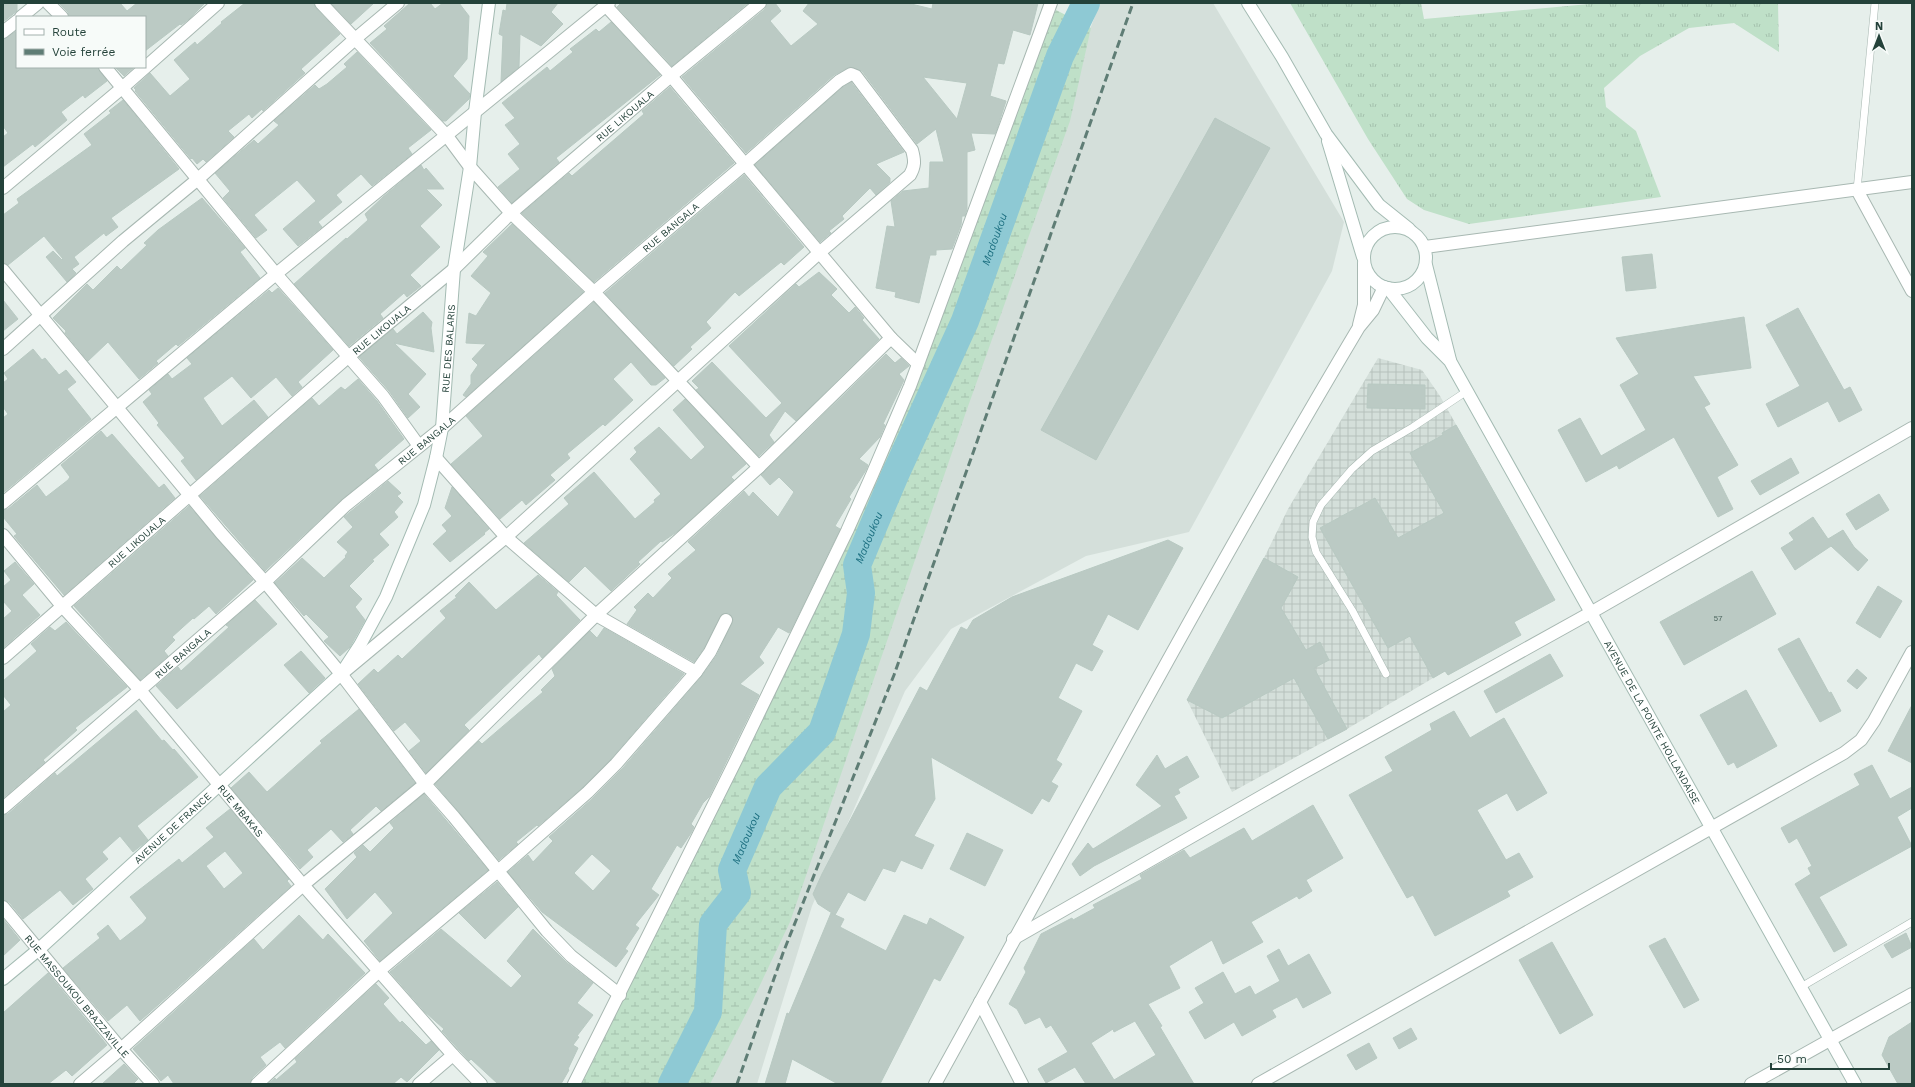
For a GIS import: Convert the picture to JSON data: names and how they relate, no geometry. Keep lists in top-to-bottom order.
{
  "streets": {
    "street": [
      "RUE LIKOUALA",
      "RUE BANGALA",
      "RUE DES BALARIS",
      "AVENUE DE LA POINTE HOLLANDAISE",
      "RUE MBAKAS",
      "AVENUE DE FRANCE",
      "RUE MASSOUKOU BRAZZAVILLE"
    ]
  },
  "crossings": [
    ["RUE LIKOUALA", "RUE DES BALARIS"],
    ["RUE LIKOUALA", "RUE MBAKAS"],
    ["RUE BANGALA", "RUE DES BALARIS"],
    ["RUE BANGALA", "RUE MBAKAS"],
    ["RUE DES BALARIS", "AVENUE DE FRANCE"],
    ["RUE MBAKAS", "AVENUE DE FRANCE"],
    ["AVENUE DE FRANCE", "RUE MASSOUKOU BRAZZAVILLE"]
  ],
  "water": ["Madoukou"],
  "house_numbers": ["57"],
  "legend": ["Route", "Voie ferrée"],
  "scale_bar": "50 m",
  "north": "top"
}
